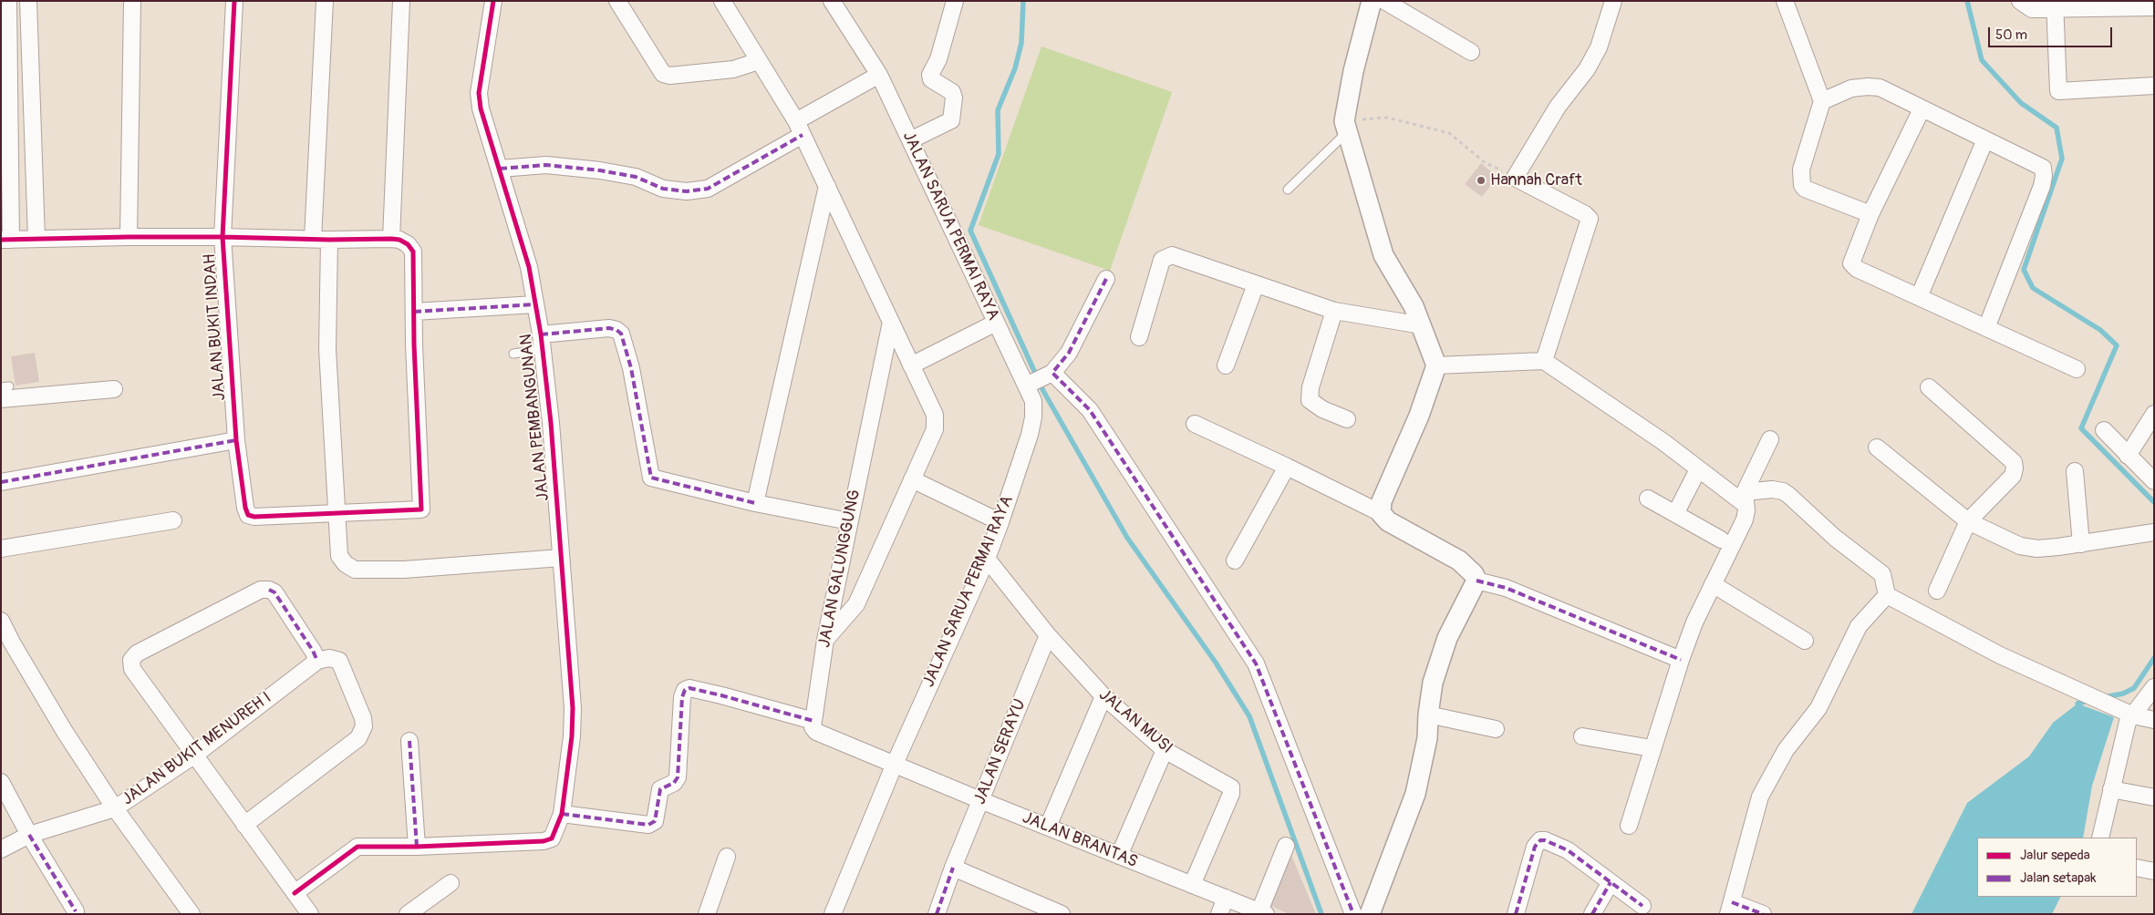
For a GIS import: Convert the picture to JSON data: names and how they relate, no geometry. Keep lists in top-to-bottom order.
{
  "streets": {
    "street": [
      "JALAN SARUA PERMAI RAYA",
      "JALAN BUKIT INDAH",
      "JALAN PEMBANGUNAN",
      "JALAN GALUNGGUNG",
      "JALAN MUSI",
      "JALAN BUKIT MENUREH I",
      "JALAN SERAYU",
      "JALAN BRANTAS"
    ]
  },
  "crossings": [
    ["JALAN SARUA PERMAI RAYA", "JALAN MUSI"],
    ["JALAN SARUA PERMAI RAYA", "JALAN BRANTAS"],
    ["JALAN MUSI", "JALAN SERAYU"],
    ["JALAN MUSI", "JALAN BRANTAS"],
    ["JALAN SERAYU", "JALAN BRANTAS"]
  ],
  "places": ["Hannah Craft"],
  "legend": ["Jalur sepeda", "Jalan setapak"],
  "scale_bar": "50 m"
}
